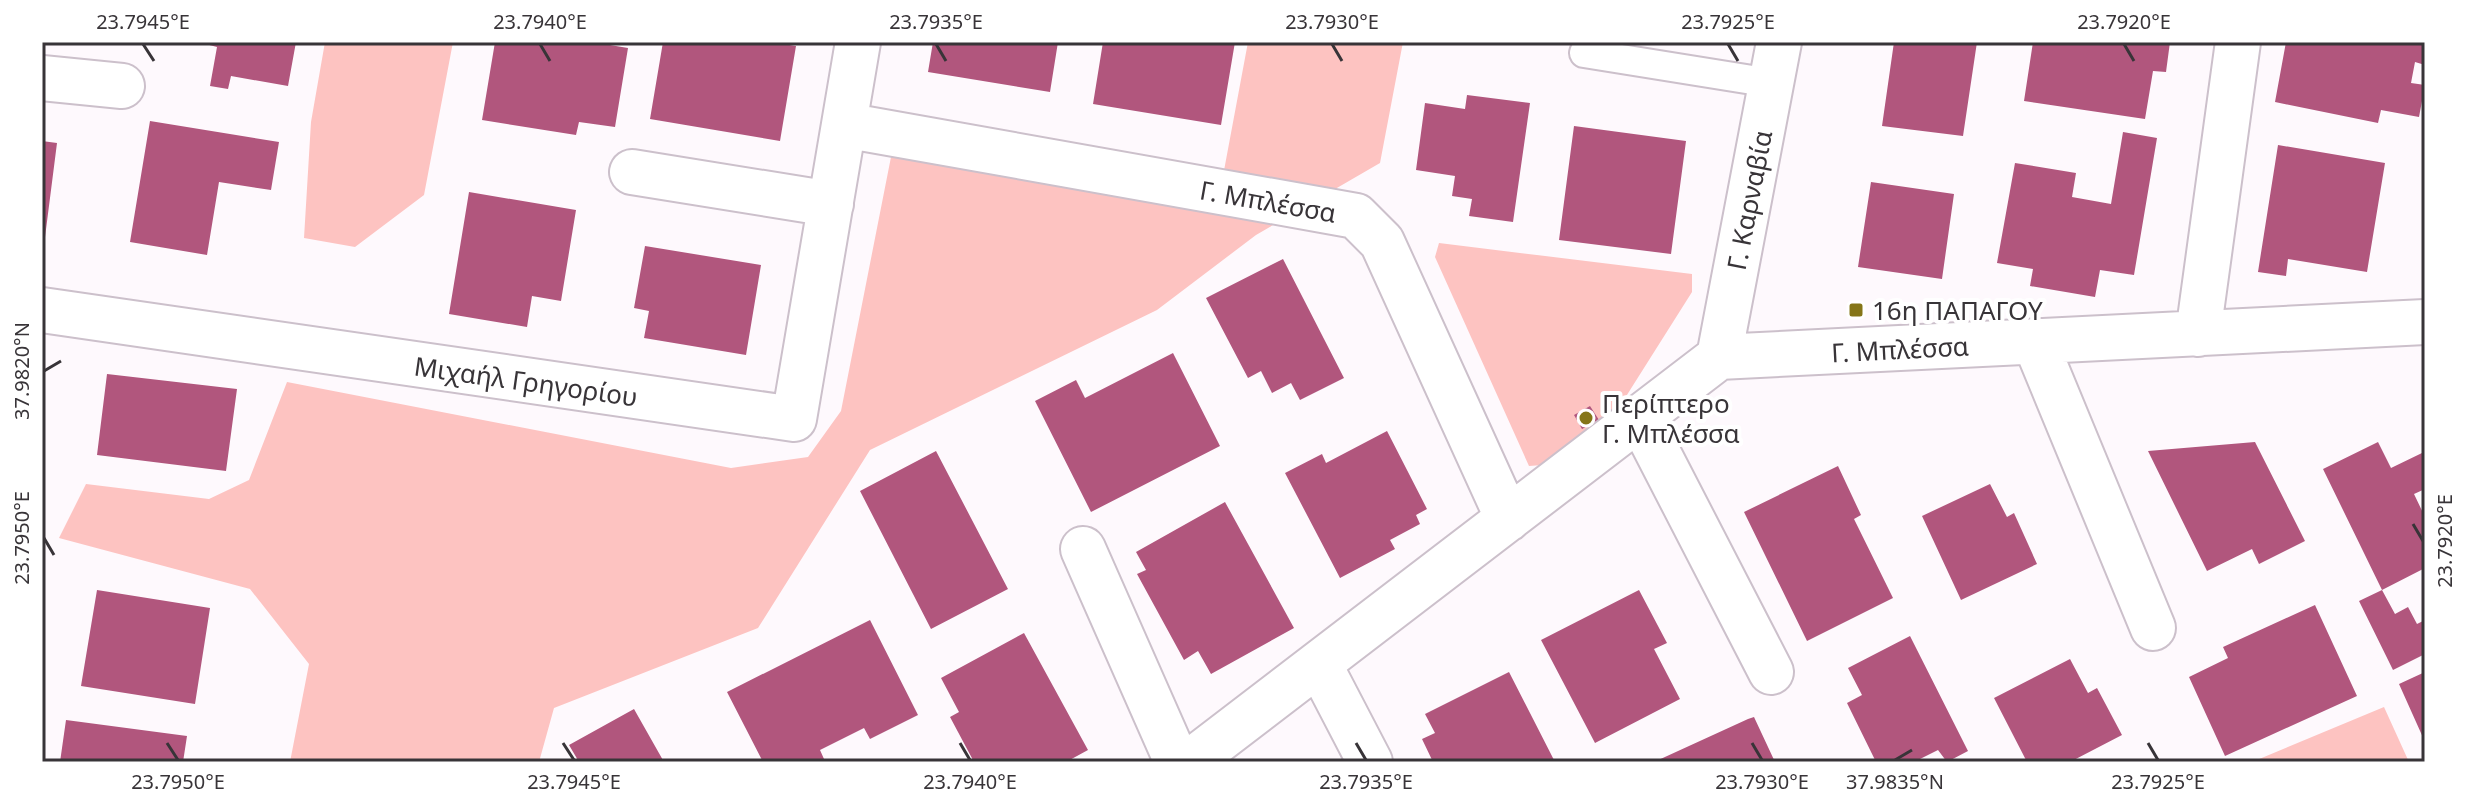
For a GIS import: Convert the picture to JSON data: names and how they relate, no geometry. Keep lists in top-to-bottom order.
{
  "streets": {
    "street": ["Γ. Καρναβία", "Γ. Μπλέσσα", "Μιχαήλ Γρηγορίου"]
  },
  "crossings": [
    ["Γ. Καρναβία", "Γ. Μπλέσσα"],
    ["Γ. Μπλέσσα", "Μιχαήλ Γρηγορίου"]
  ],
  "places": {
    "transit": ["16η ΠΑΠΑΓΟΥ"],
    "other": ["Περίπτερο Γ. Μπλέσσα"]
  },
  "coordinates": [
    "23.7945°E",
    "23.7940°E",
    "23.7935°E",
    "23.7930°E",
    "23.7925°E",
    "23.7920°E",
    "37.9820°N",
    "23.7950°E",
    "37.9835°N"
  ]
}
